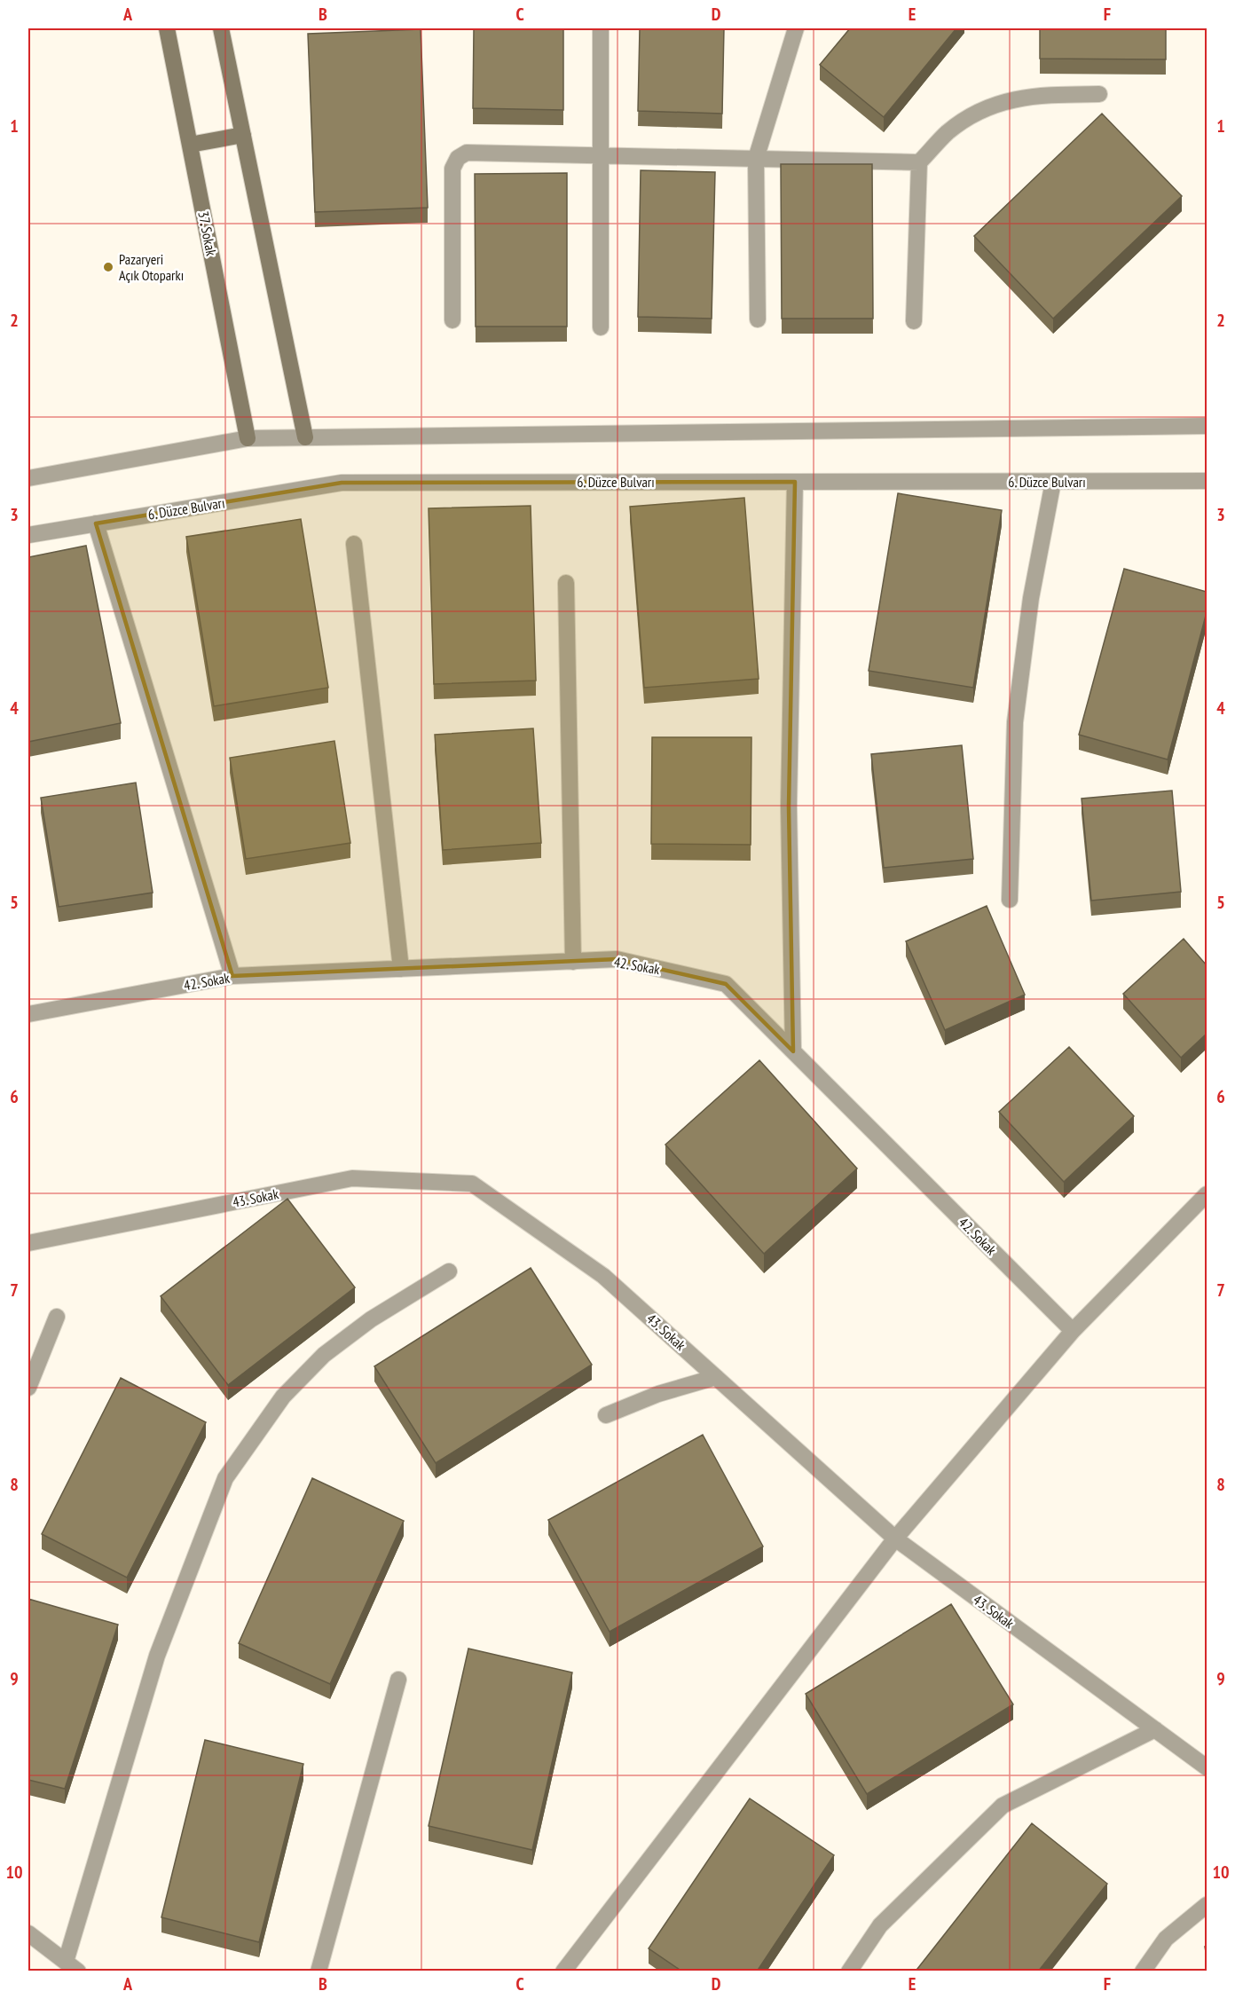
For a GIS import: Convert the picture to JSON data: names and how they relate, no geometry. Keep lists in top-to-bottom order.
{
  "streets": {
    "main road": ["37. Sokak"],
    "street": ["6. Düzce Bulvarı", "42. Sokak", "43. Sokak"]
  },
  "places": ["Pazaryeri Açık Otoparkı"],
  "grid": {
    "columns": [
      "A",
      "B",
      "C",
      "D",
      "E",
      "F"
    ],
    "rows": [
      "1",
      "2",
      "3",
      "4",
      "5",
      "6",
      "7",
      "8",
      "9",
      "10"
    ]
  }
}
